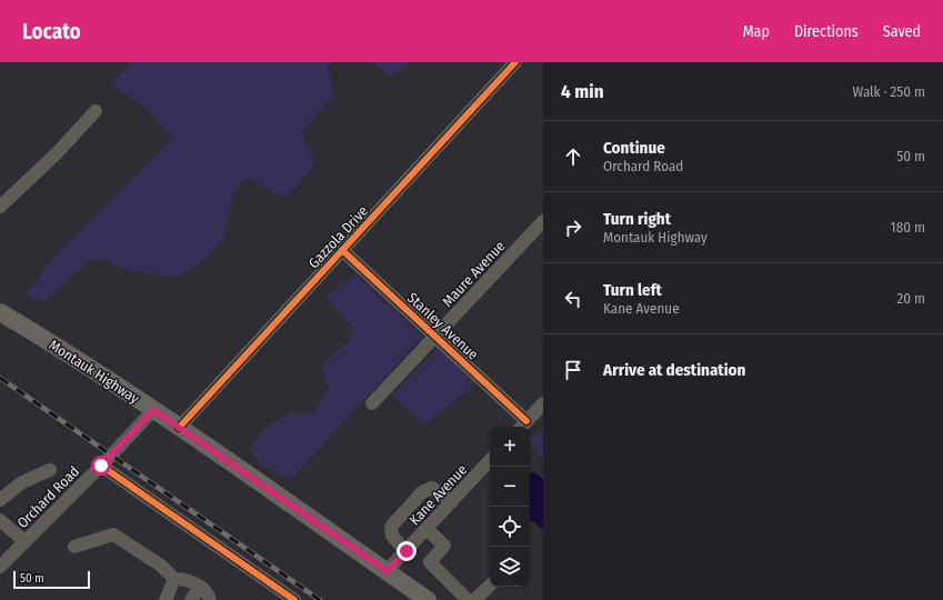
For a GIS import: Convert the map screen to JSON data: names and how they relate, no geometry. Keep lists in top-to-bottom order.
{
  "streets": {
    "main road": ["Montauk Highway"],
    "street": [
      "Gazzola Drive",
      "Maure Avenue",
      "Stanley Avenue",
      "Kane Avenue",
      "Orchard Road"
    ]
  },
  "crossings": [
    ["Gazzola Drive", "Stanley Avenue"],
    ["Gazzola Drive", "Montauk Highway"],
    ["Maure Avenue", "Stanley Avenue"],
    ["Montauk Highway", "Kane Avenue"],
    ["Montauk Highway", "Orchard Road"]
  ],
  "scale_bar": "50 m",
  "page": {
    "header": "Locato",
    "nav": ["Map", "Directions", "Saved"],
    "heading": ["4 min", "Walk · 250 m"],
    "list": [
      ["Continue", "Orchard Road", "50 m"],
      ["Turn right", "Montauk Highway", "180 m"],
      ["Turn left", "Kane Avenue", "20 m"],
      "Arrive at destination"
    ],
    "map_buttons": ["+", "−"],
    "scale": "50 m"
  }
}
